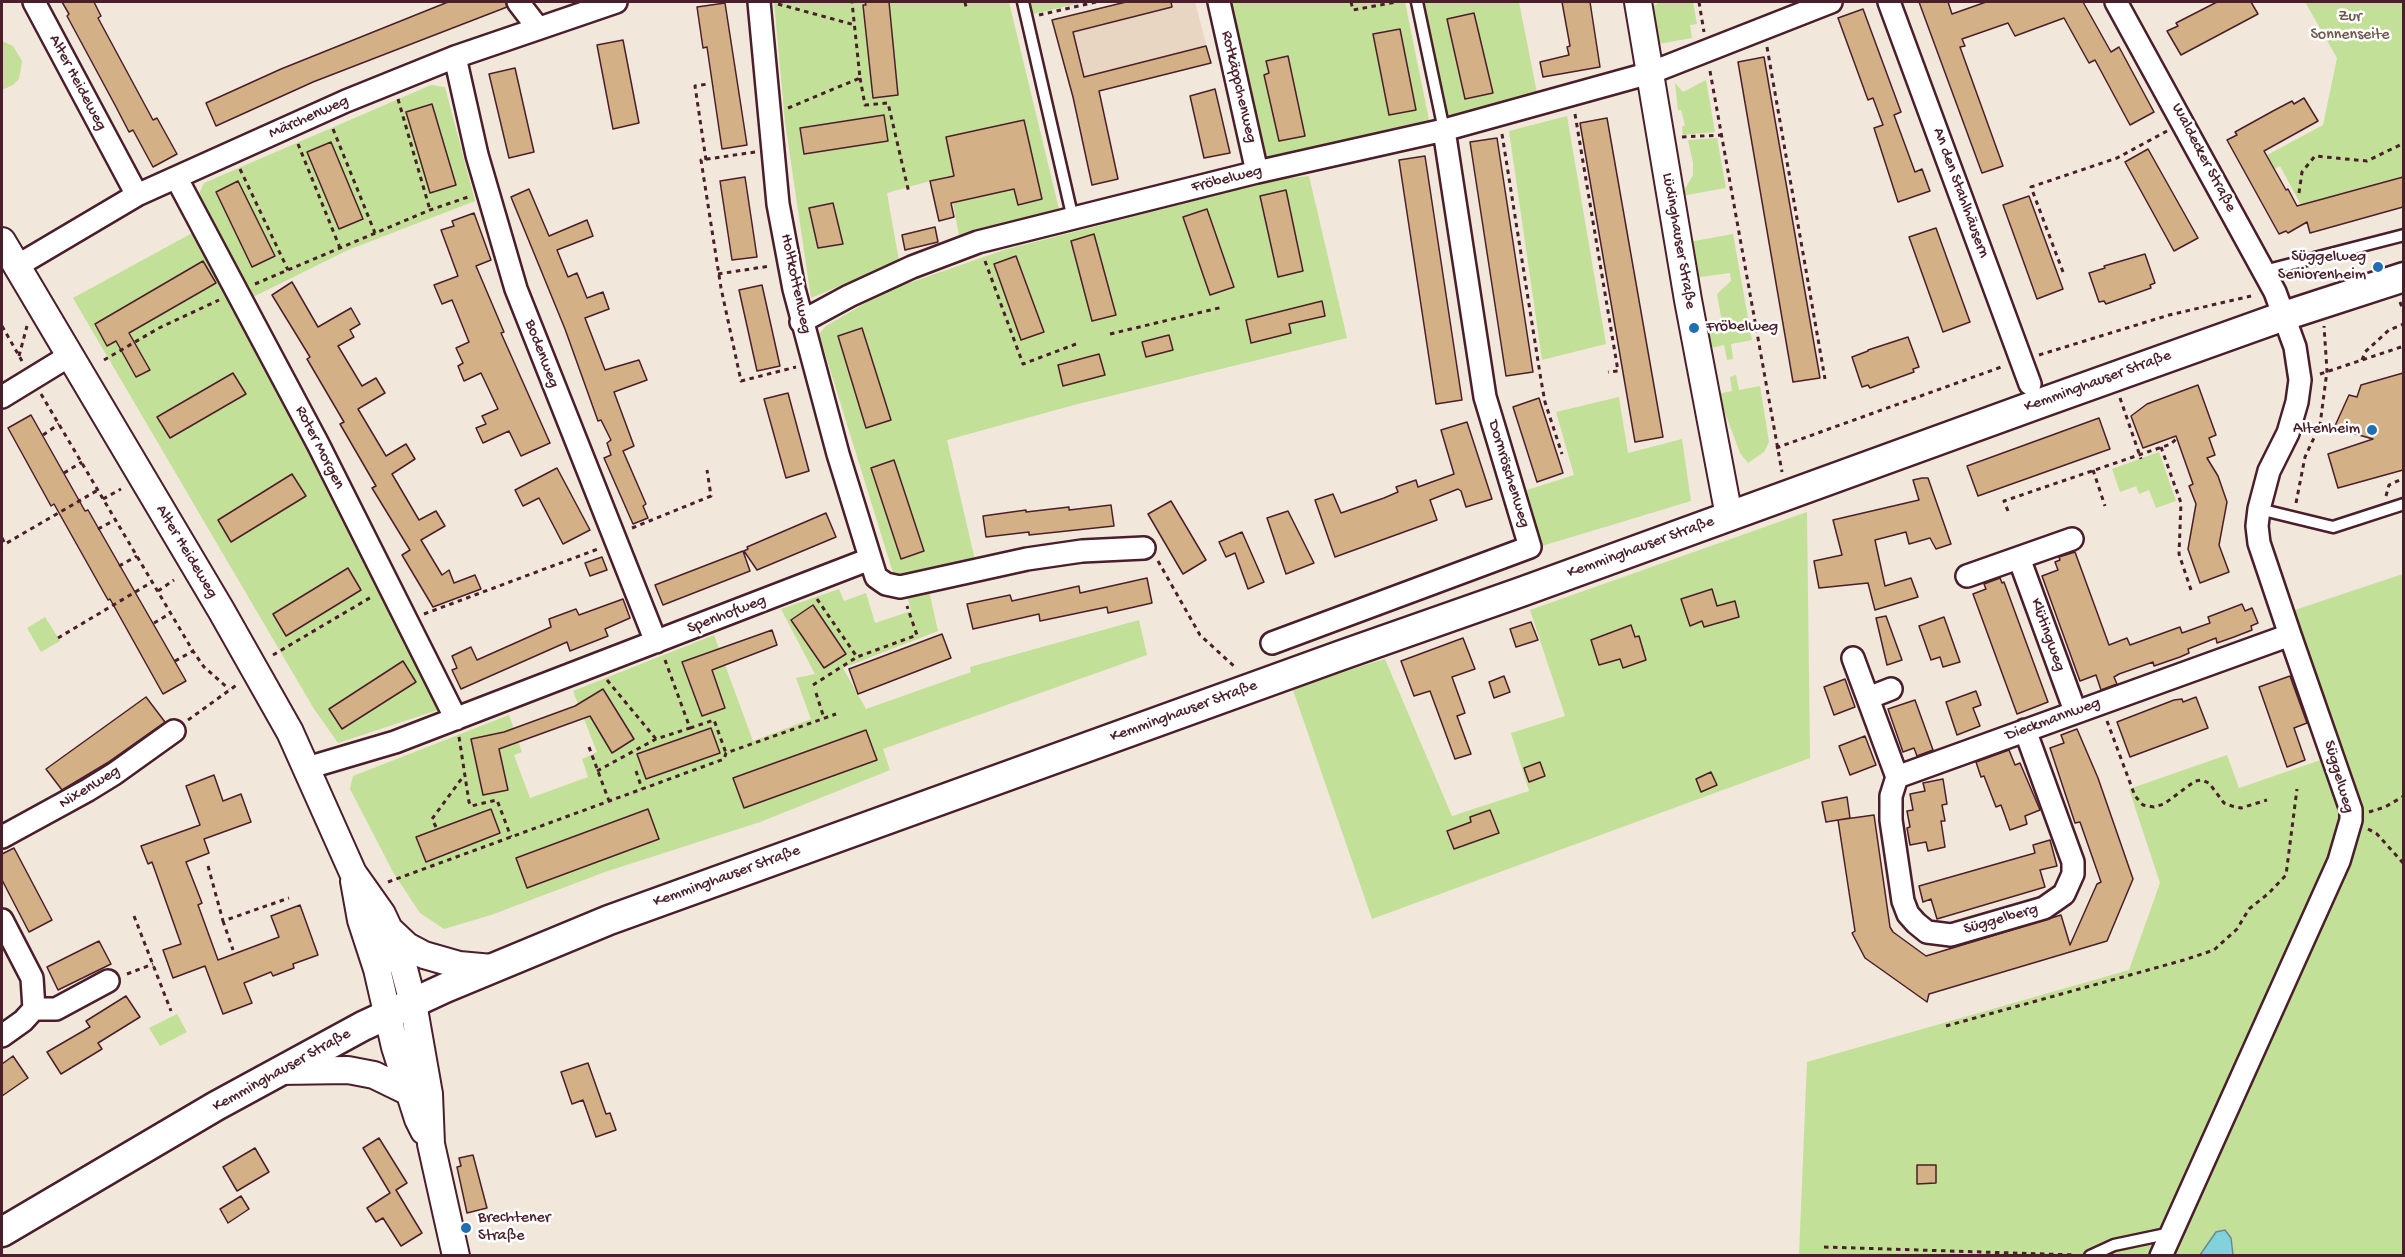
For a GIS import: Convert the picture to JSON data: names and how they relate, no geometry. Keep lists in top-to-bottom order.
{
  "streets": {
    "main road": ["Kemminghauser Straße"],
    "street": [
      "Alter Heideweg",
      "Rotkäppchenweg",
      "Märchenweg",
      "Waldecker Straße",
      "Fröbelweg",
      "An den Stahlhäusern",
      "Lüdinghauser Straße",
      "Holtkottenweg",
      "Bodenweg",
      "Roter Morgen",
      "Dornröschenweg",
      "Spenhofweg",
      "Klütingweg",
      "Dieckmannweg",
      "Süggelweg",
      "Nixenweg",
      "Süggelberg"
    ]
  },
  "crossings": [
    ["Alter Heideweg", "Märchenweg"],
    ["Alter Heideweg", "Kemminghauser Straße"],
    ["Alter Heideweg", "Spenhofweg"],
    ["Rotkäppchenweg", "Fröbelweg"],
    ["Märchenweg", "Bodenweg"],
    ["Märchenweg", "Roter Morgen"],
    ["Waldecker Straße", "Kemminghauser Straße"],
    ["Waldecker Straße", "Süggelweg"],
    ["Fröbelweg", "Lüdinghauser Straße"],
    ["Fröbelweg", "Holtkottenweg"],
    ["Fröbelweg", "Dornröschenweg"],
    ["Lüdinghauser Straße", "Kemminghauser Straße"],
    ["Holtkottenweg", "Spenhofweg"],
    ["Bodenweg", "Spenhofweg"],
    ["Kemminghauser Straße", "Süggelweg"],
    ["Roter Morgen", "Spenhofweg"],
    ["Klütingweg", "Dieckmannweg"],
    ["Dieckmannweg", "Süggelweg"],
    ["Dieckmannweg", "Süggelberg"]
  ],
  "parks": ["Zur Sonnenseite"],
  "places": [
    "Süggelweg Seniorenheim",
    "Fröbelweg",
    "Altenheim",
    "Brechtener Straße"
  ]
}
